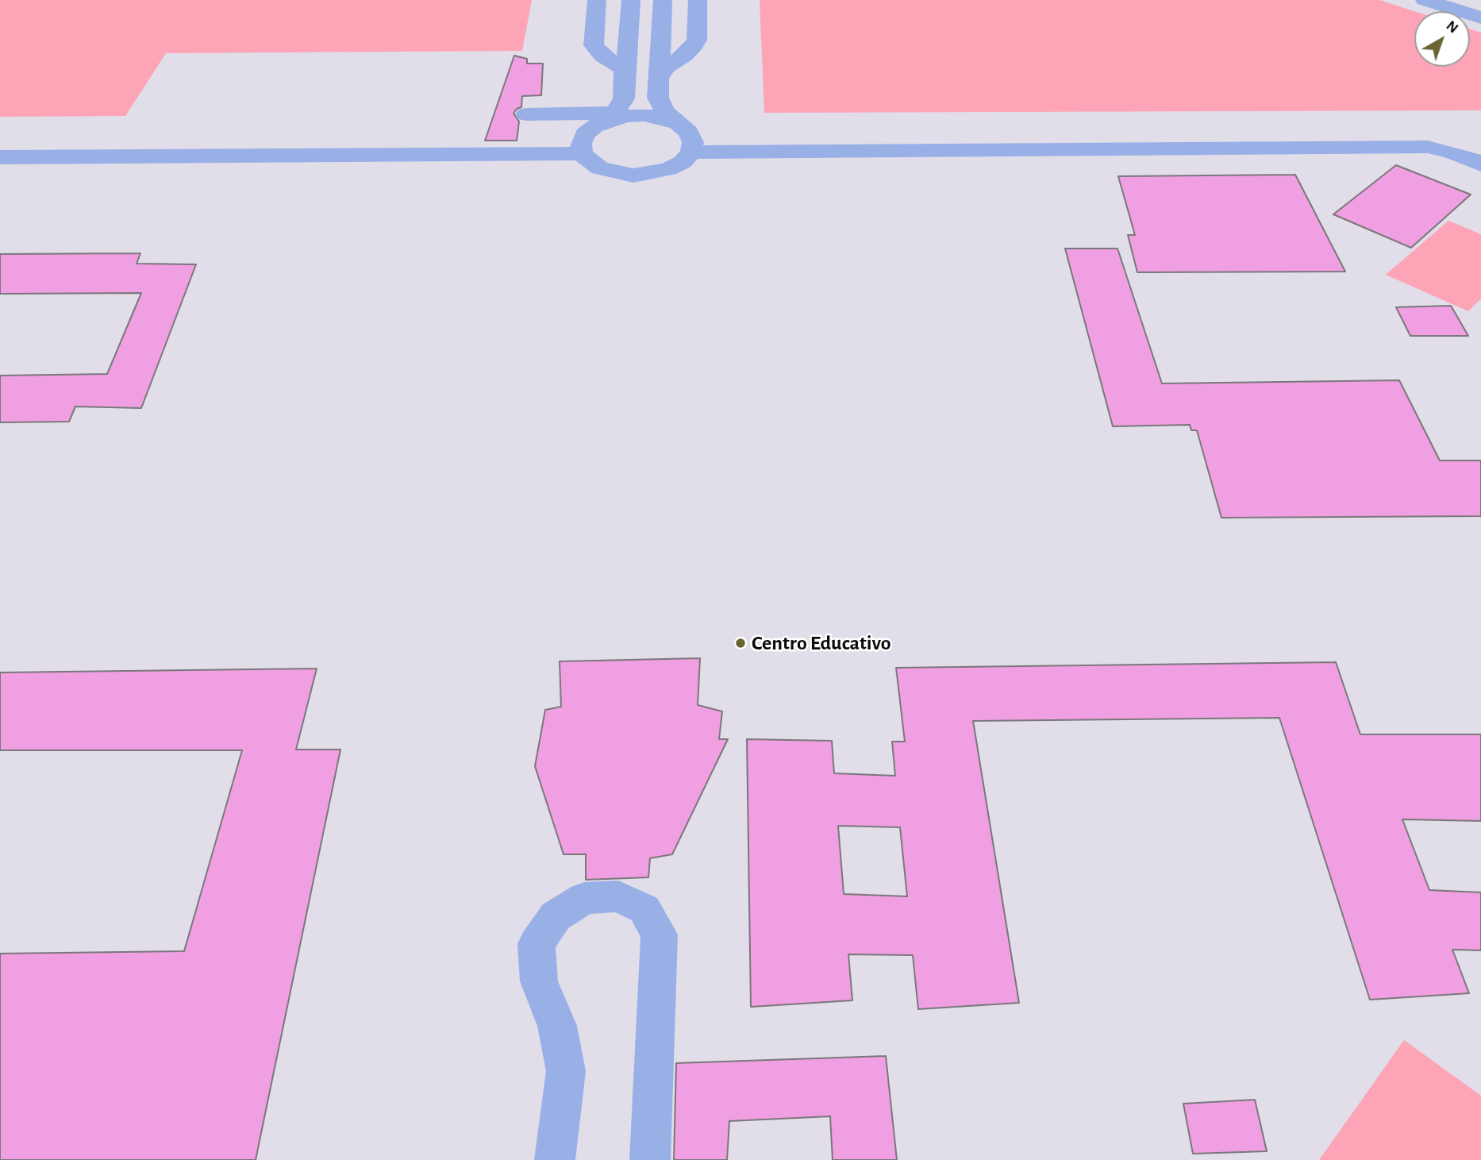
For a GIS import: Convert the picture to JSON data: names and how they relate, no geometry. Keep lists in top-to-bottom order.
{
  "places": ["Centro Educativo"],
  "north": "top right"
}
